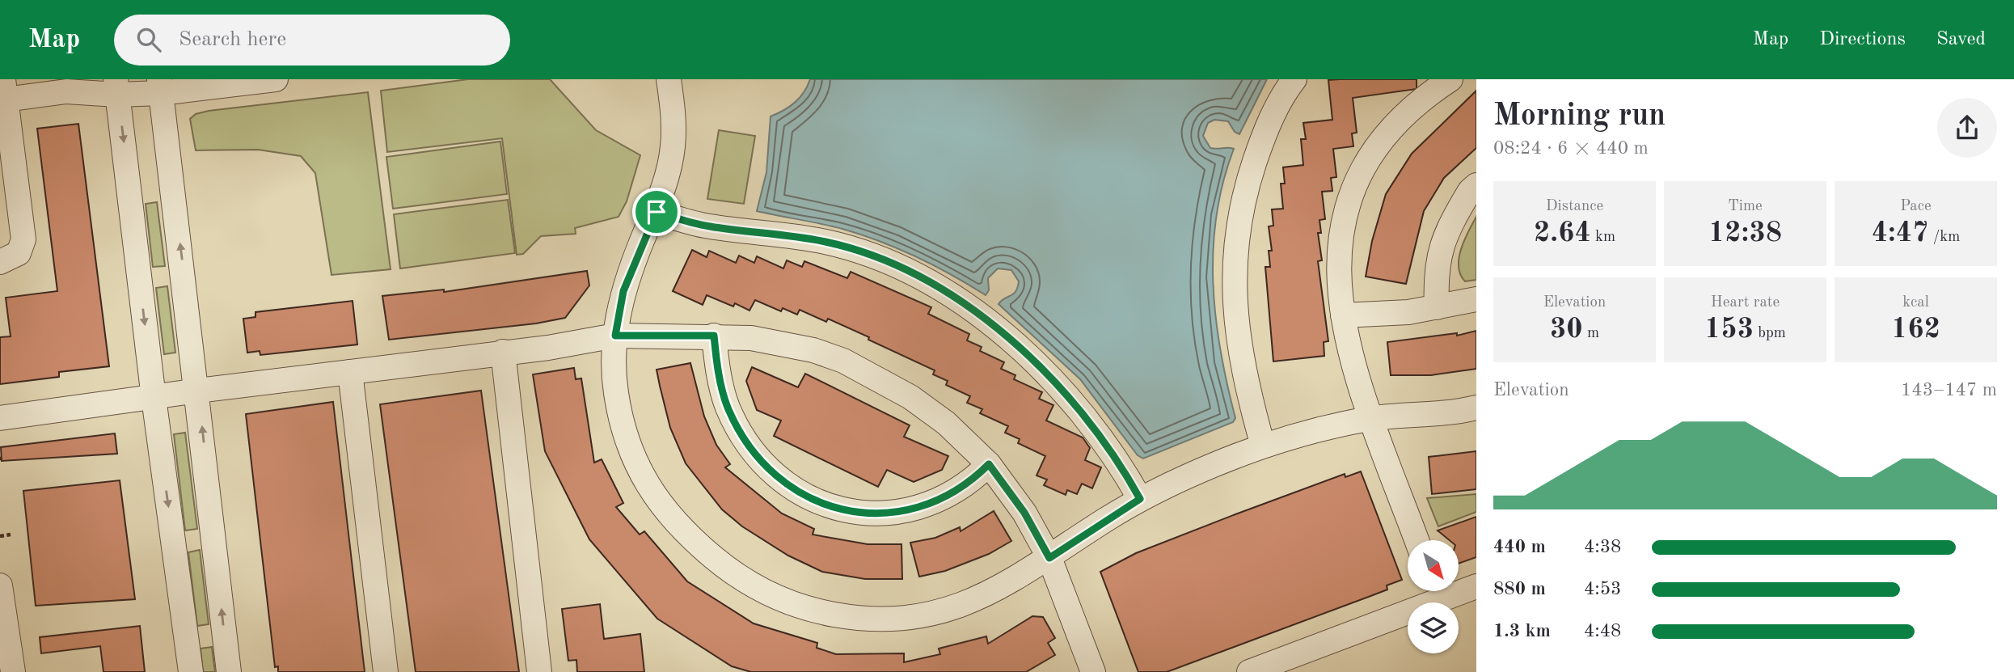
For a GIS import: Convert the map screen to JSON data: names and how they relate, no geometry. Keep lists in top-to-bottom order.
{
  "north": "bottom right",
  "page": {
    "header": "Map",
    "search": "Search here",
    "nav": ["Map", "Directions", "Saved"],
    "heading": ["Morning run", "08:24 · 6 × 440 m"],
    "stats": [
      ["Distance", "2.64 km"],
      ["Time", "12:38"],
      ["Pace", "4:47 /km"],
      ["Elevation", "30 m"],
      ["Heart rate", "153 bpm"],
      ["kcal", "162"]
    ],
    "chart": ["Elevation", "143–147 m"],
    "list": [
      {
        "name": "440 m",
        "note": "4:38"
      },
      {
        "name": "880 m",
        "note": "4:53"
      },
      {
        "name": "1.3 km",
        "note": "4:48"
      }
    ]
  }
}
